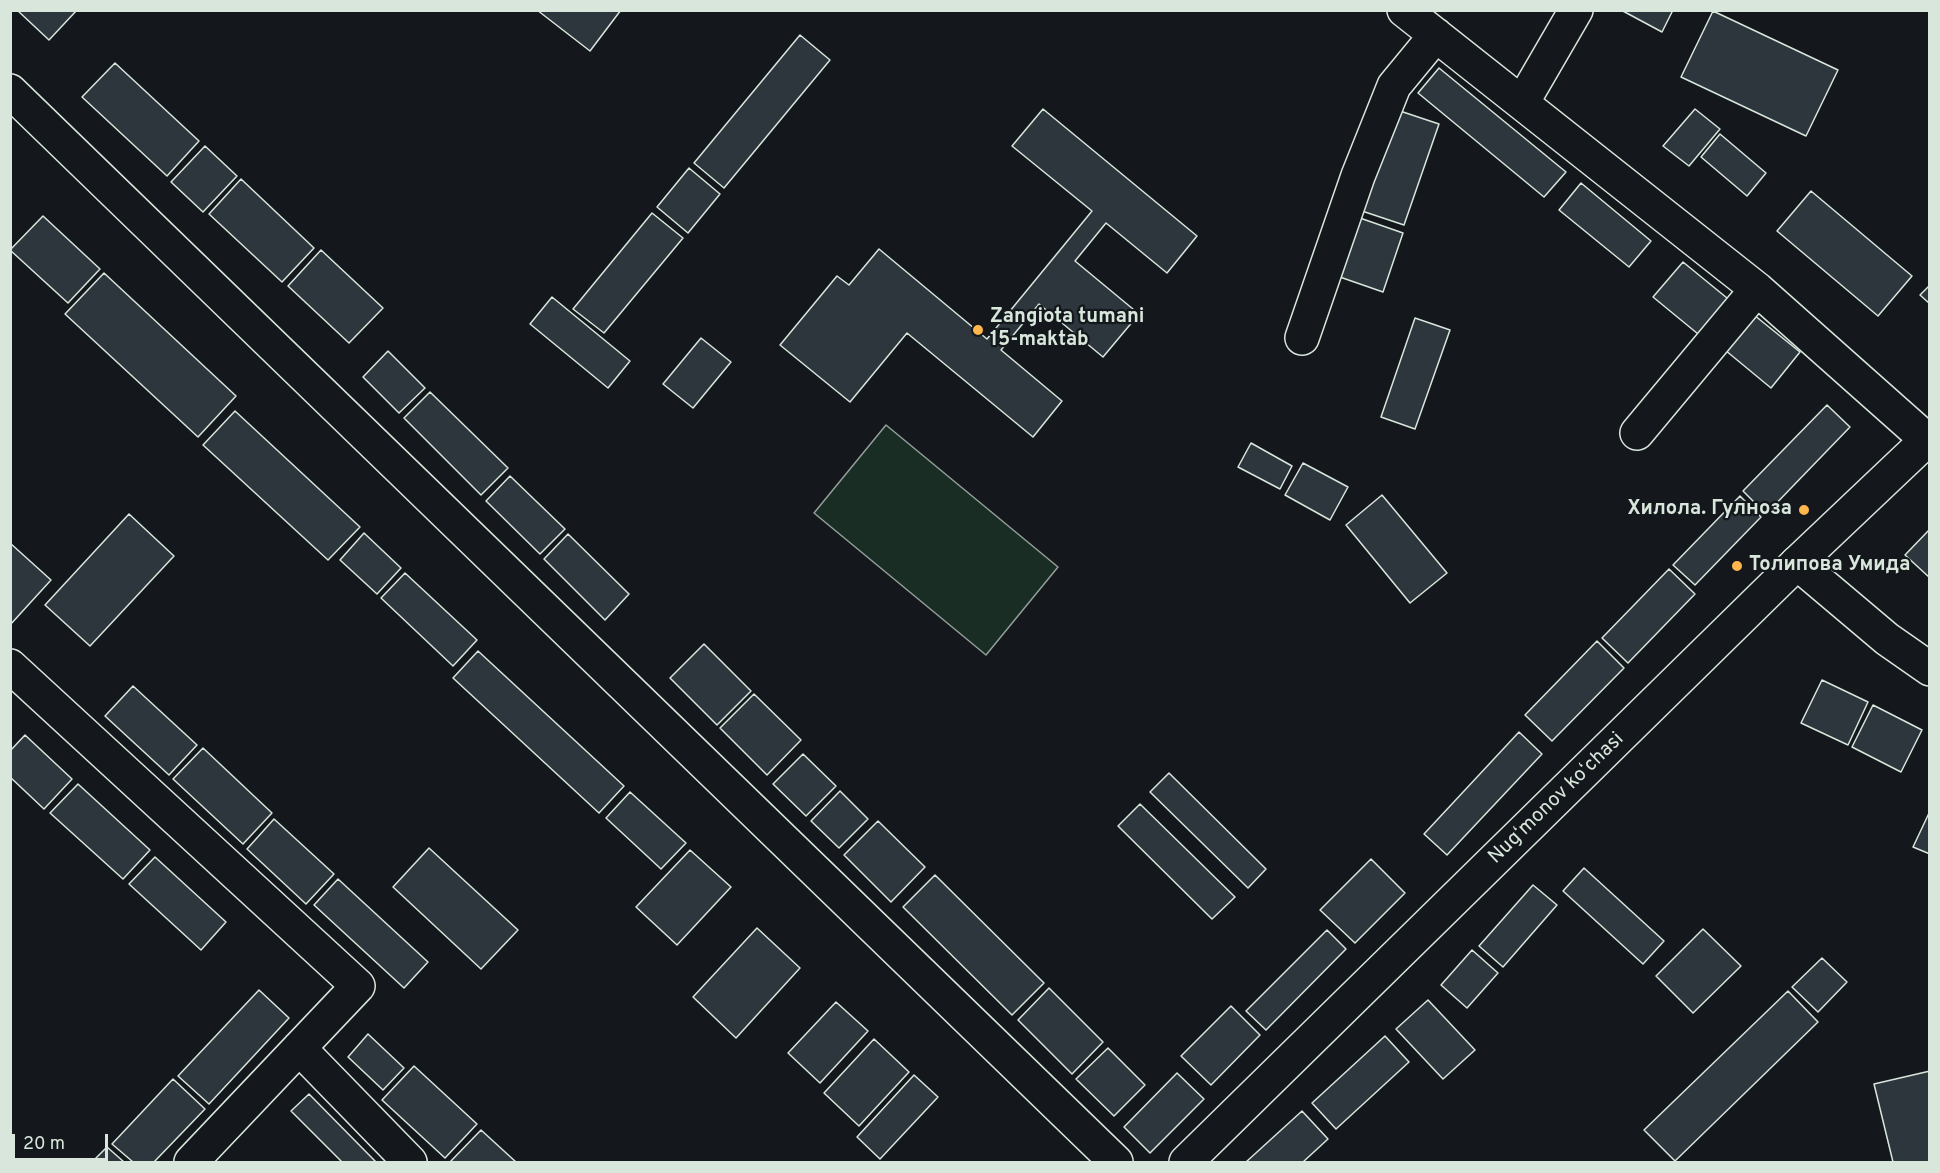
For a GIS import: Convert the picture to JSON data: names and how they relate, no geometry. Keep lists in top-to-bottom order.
{
  "streets": {
    "street": ["Nugʻmonov koʻchasi"]
  },
  "places": ["Zangiota tumani 15-maktab", "Хилола. Гулноза", "Толипова Умида"],
  "scale_bar": "20 m"
}
